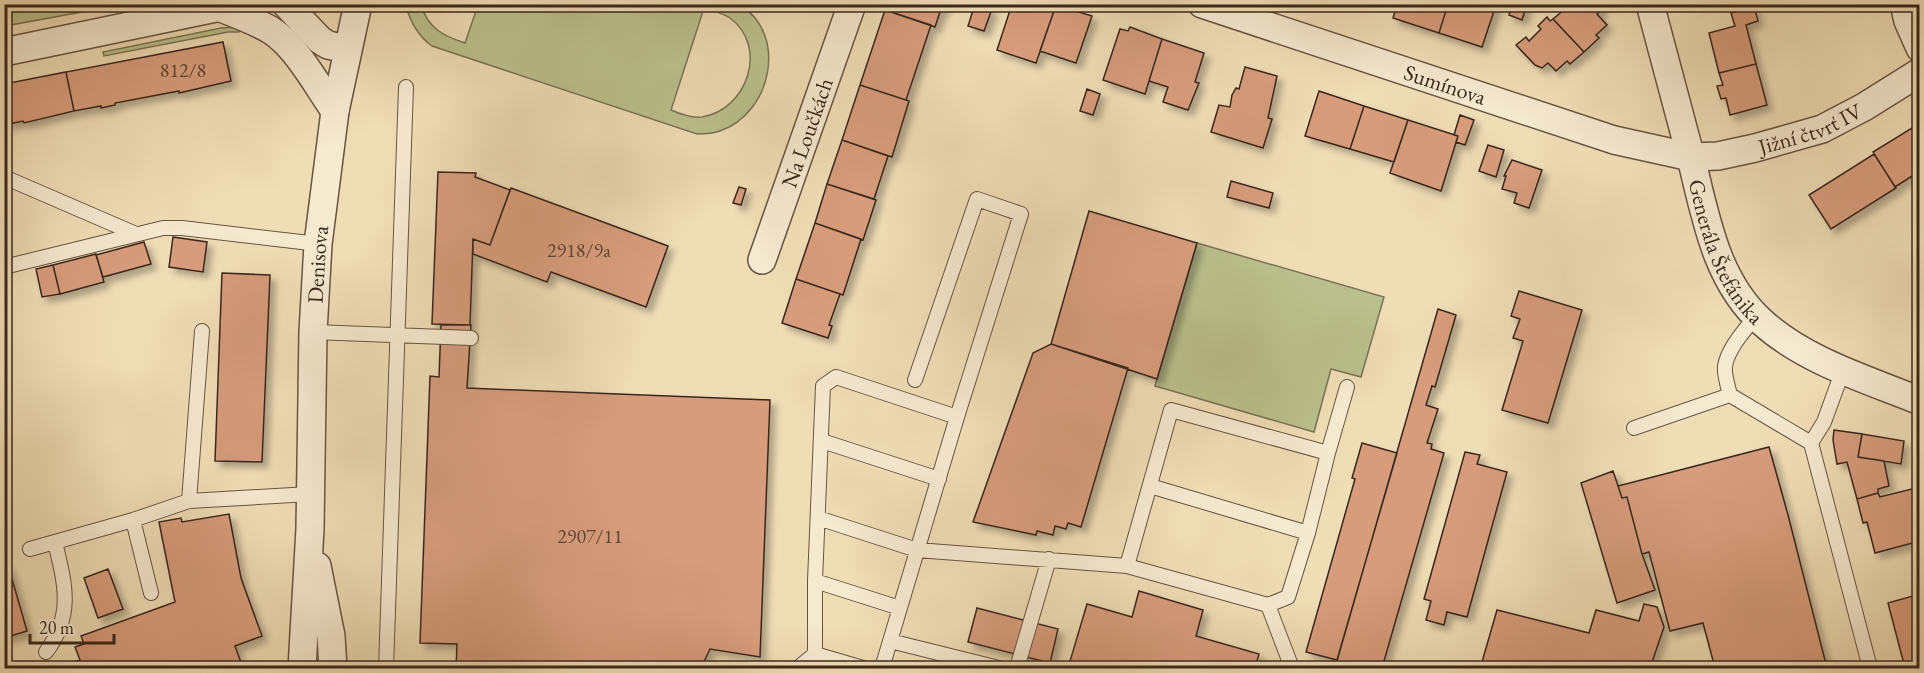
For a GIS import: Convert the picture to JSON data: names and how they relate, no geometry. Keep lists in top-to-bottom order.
{
  "streets": {
    "street": [
      "Sumínova",
      "Jižní čtvrť IV",
      "Na Loučkách",
      "Generála Štefánika",
      "Denisova"
    ]
  },
  "crossings": [
    ["Sumínova", "Jižní čtvrť IV"],
    ["Sumínova", "Generála Štefánika"],
    ["Jižní čtvrť IV", "Generála Štefánika"]
  ],
  "house_numbers": ["812/8", "2918/9a", "2907/11"],
  "scale_bar": "20 m"
}
